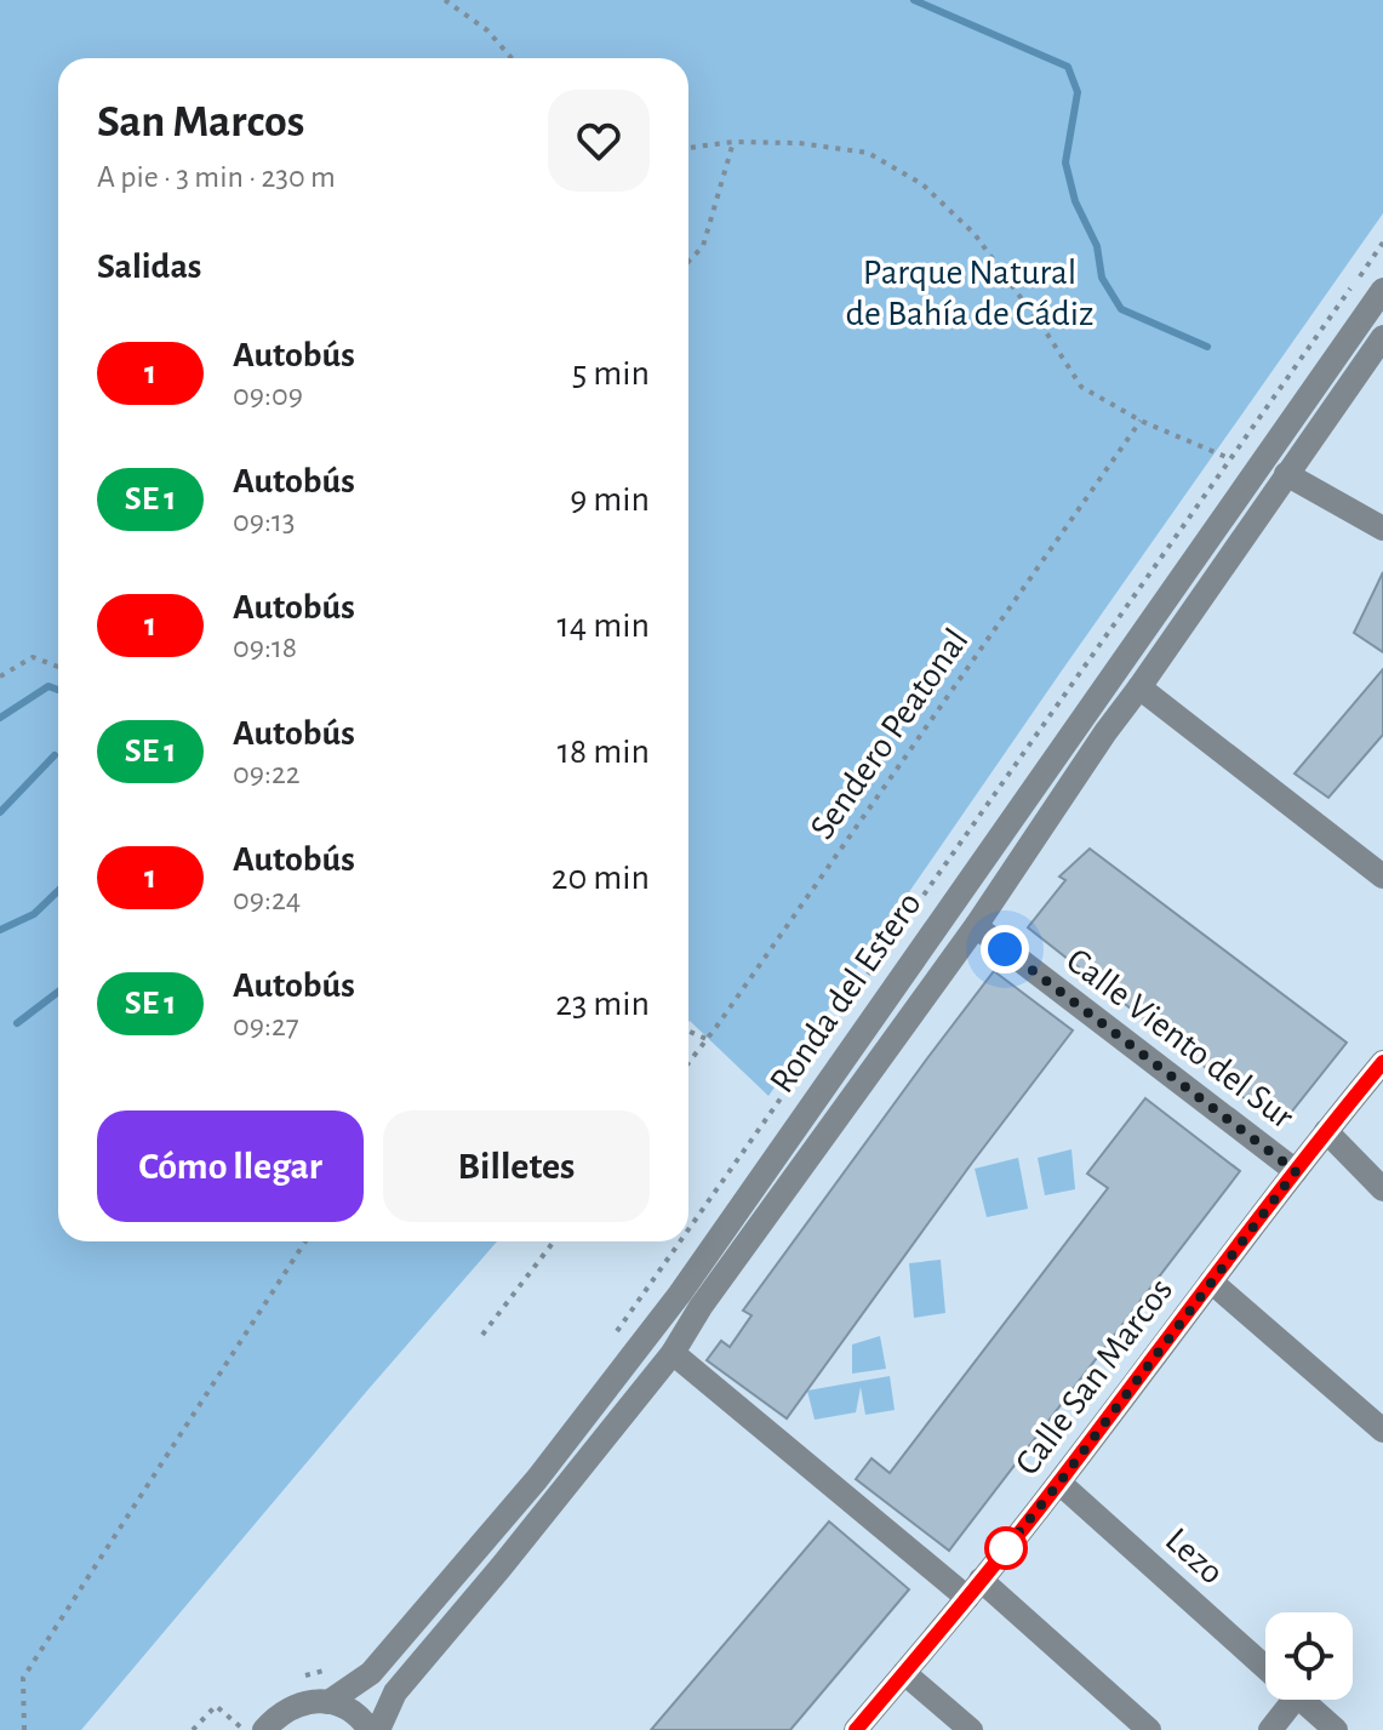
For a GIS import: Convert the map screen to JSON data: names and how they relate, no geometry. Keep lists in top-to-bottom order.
{
  "streets": {
    "street": [
      "Ronda del Estero",
      "Calle Viento del Sur",
      "Calle San Marcos",
      "Lezo"
    ],
    "path": ["Sendero Peatonal"]
  },
  "crossings": [
    ["Ronda del Estero", "Calle Viento del Sur"],
    ["Calle Viento del Sur", "Calle San Marcos"],
    ["Calle San Marcos", "Lezo"]
  ],
  "parks": ["Parque Natural de Bahía de Cádiz"],
  "lines": ["bus line 1"],
  "page": {
    "heading": [
      ["San Marcos", "A pie · 3 min · 230 m"],
      "Salidas"
    ],
    "list": [
      {
        "mark": "1",
        "name": "Autobús",
        "note": "09:09",
        "value": "5 min"
      },
      {
        "mark": "SE 1",
        "name": "Autobús",
        "note": "09:13",
        "value": "9 min"
      },
      {
        "mark": "1",
        "name": "Autobús",
        "note": "09:18",
        "value": "14 min"
      },
      {
        "mark": "SE 1",
        "name": "Autobús",
        "note": "09:22",
        "value": "18 min"
      },
      {
        "mark": "1",
        "name": "Autobús",
        "note": "09:24",
        "value": "20 min"
      },
      {
        "mark": "SE 1",
        "name": "Autobús",
        "note": "09:27",
        "value": "23 min"
      }
    ],
    "buttons": ["Cómo llegar", "Billetes"]
  }
}
